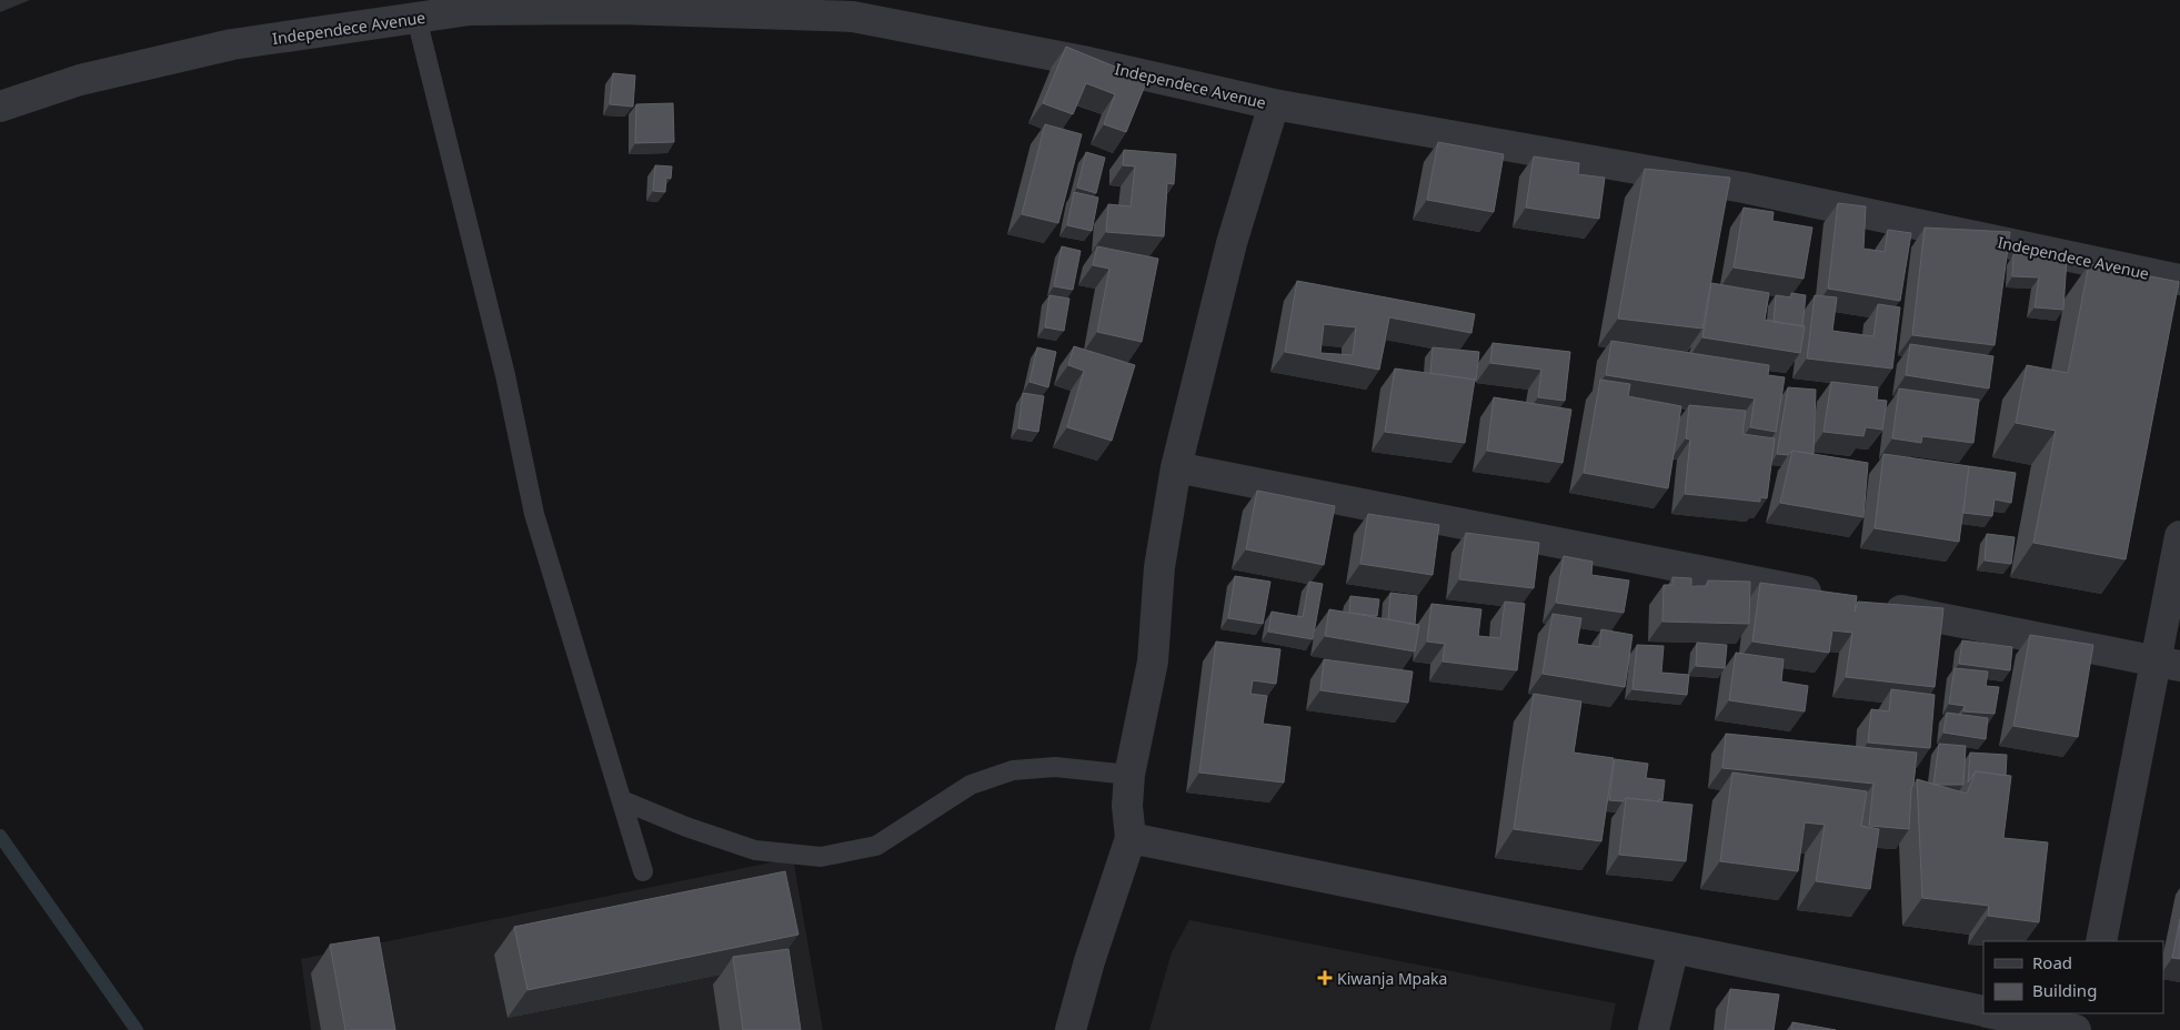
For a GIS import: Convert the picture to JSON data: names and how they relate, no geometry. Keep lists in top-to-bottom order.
{
  "streets": {
    "street": ["Independece Avenue"]
  },
  "places": {
    "health": ["Kiwanja Mpaka"]
  },
  "legend": ["Road", "Building"]
}
